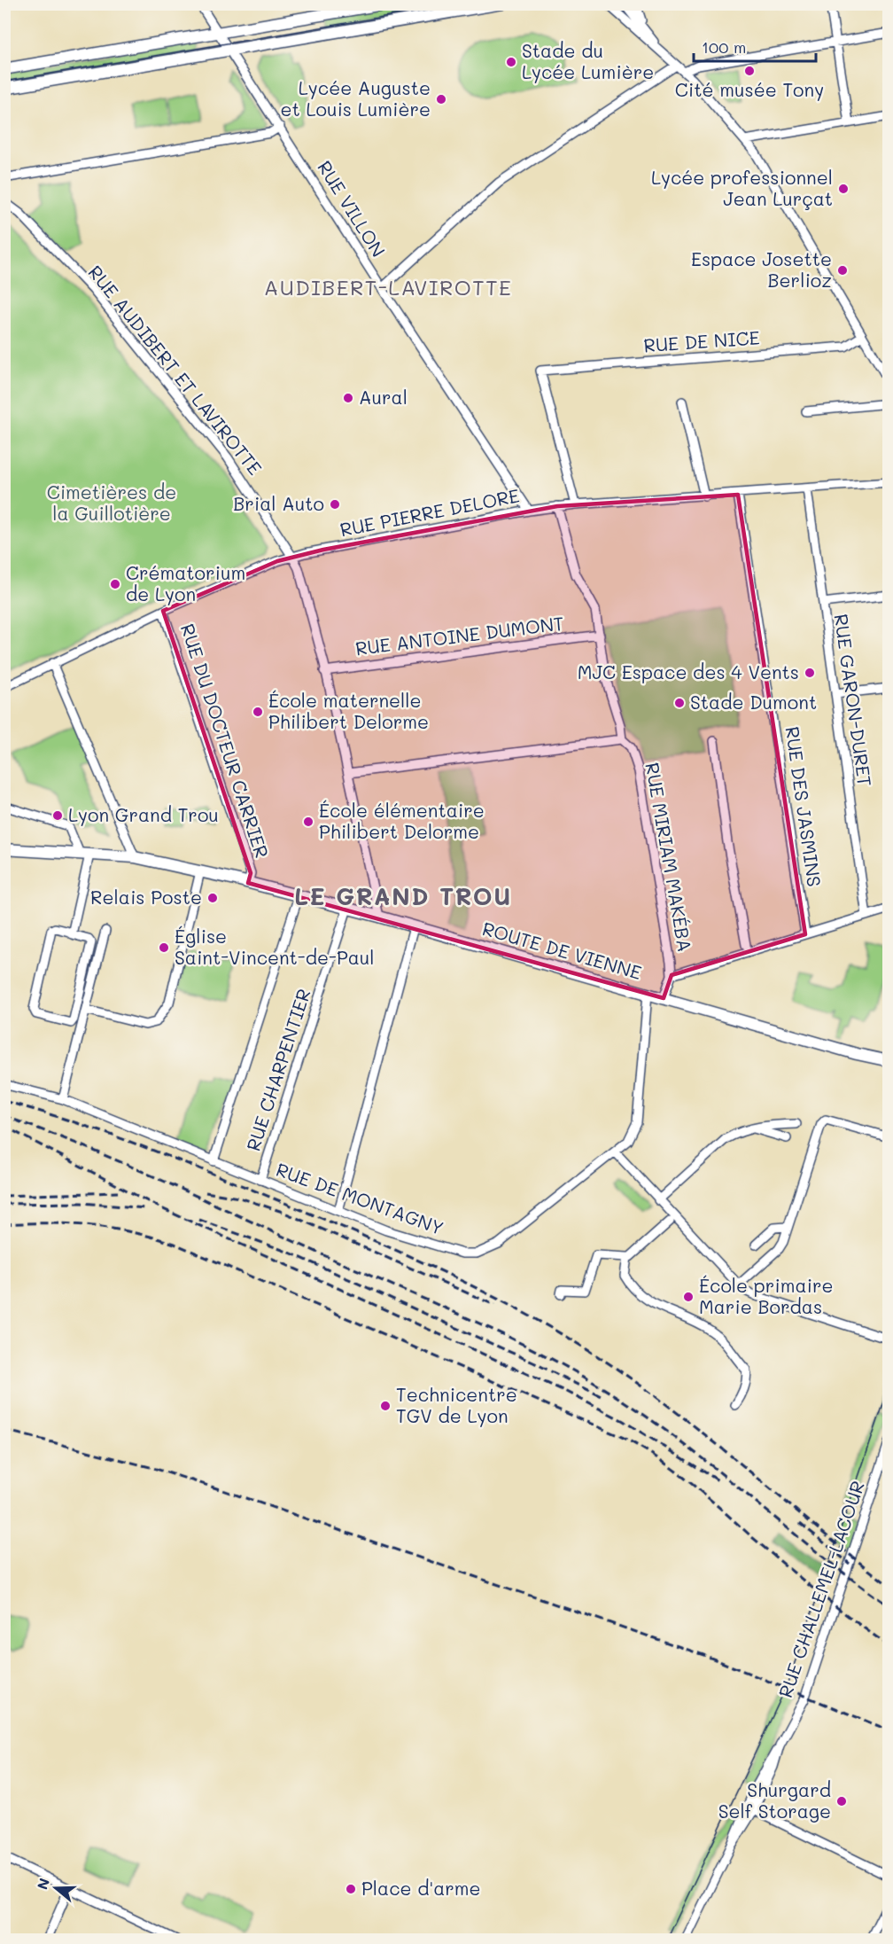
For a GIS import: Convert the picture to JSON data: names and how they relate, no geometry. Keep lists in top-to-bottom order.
{
  "streets": {
    "main road": ["ROUTE DE VIENNE"],
    "street": [
      "RUE VILLON",
      "RUE DE NICE",
      "RUE AUDIBERT ET LAVIROTTE",
      "RUE PIERRE DELORE",
      "RUE ANTOINE DUMONT",
      "RUE GARON-DURET",
      "RUE DU DOCTEUR CARRIER",
      "RUE DES JASMINS",
      "RUE MIRIAM MAKÉBA",
      "RUE CHARPENTIER",
      "RUE DE MONTAGNY",
      "RUE CHALLEMEL-LACOUR"
    ]
  },
  "crossings": [
    ["RUE VILLON", "RUE PIERRE DELORE"],
    ["RUE DE NICE", "RUE PIERRE DELORE"],
    ["RUE AUDIBERT ET LAVIROTTE", "RUE PIERRE DELORE"],
    ["RUE AUDIBERT ET LAVIROTTE", "RUE ANTOINE DUMONT"],
    ["RUE AUDIBERT ET LAVIROTTE", "ROUTE DE VIENNE"],
    ["RUE PIERRE DELORE", "RUE GARON-DURET"],
    ["RUE PIERRE DELORE", "RUE DU DOCTEUR CARRIER"],
    ["RUE PIERRE DELORE", "RUE DES JASMINS"],
    ["RUE PIERRE DELORE", "RUE MIRIAM MAKÉBA"],
    ["RUE ANTOINE DUMONT", "RUE MIRIAM MAKÉBA"],
    ["RUE DU DOCTEUR CARRIER", "ROUTE DE VIENNE"],
    ["ROUTE DE VIENNE", "RUE CHARPENTIER"],
    ["ROUTE DE VIENNE", "RUE DE MONTAGNY"],
    ["RUE CHARPENTIER", "RUE DE MONTAGNY"]
  ],
  "districts": ["AUDIBERT-LAVIROTTE", "LE GRAND TROU"],
  "parks": ["Cimetières de la Guillotière"],
  "places": [
    "Stade du Lycée Lumière",
    "Cité musée Tony",
    "Lycée Auguste et Louis Lumière",
    "Lycée professionnel Jean Lurçat",
    "Espace Josette Berlioz",
    "Aural",
    "Brial Auto",
    "Crématorium de Lyon",
    "MJC Espace des 4 Vents",
    "Stade Dumont",
    "École maternelle Philibert Delorme",
    "Lyon Grand Trou",
    "École élémentaire Philibert Delorme",
    "Relais Poste",
    "Église Saint-Vincent-de-Paul",
    "École primaire Marie Bordas",
    "Technicentre TGV de Lyon",
    "Shurgard Self Storage",
    "Place d'arme"
  ],
  "scale_bar": "100 m",
  "north": "left"
}
